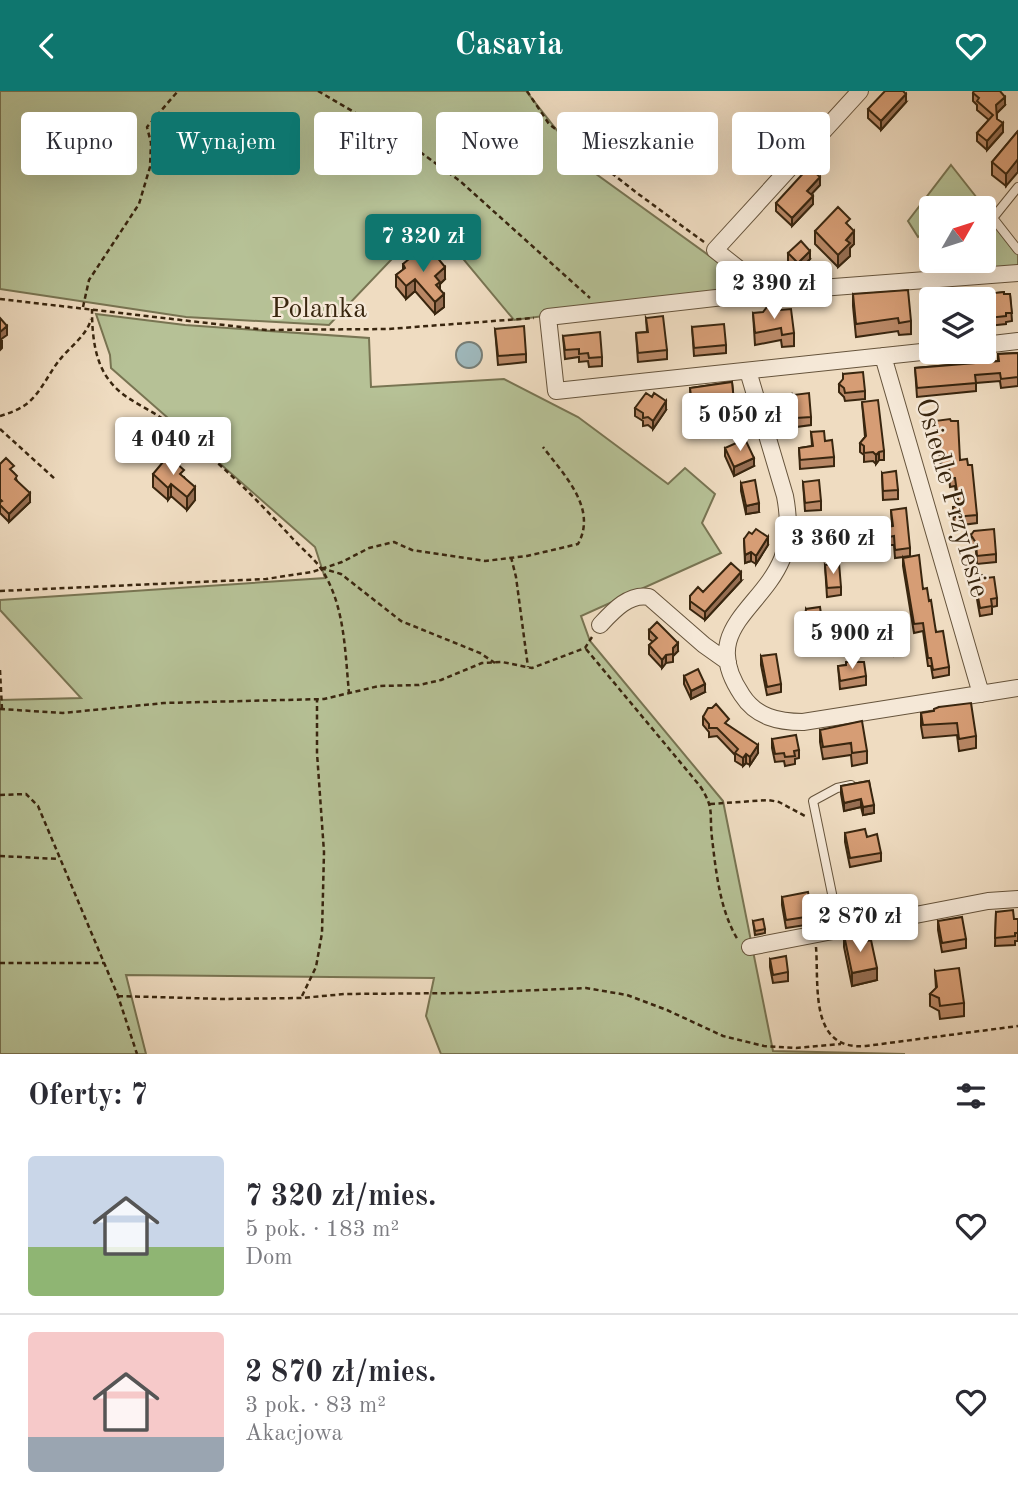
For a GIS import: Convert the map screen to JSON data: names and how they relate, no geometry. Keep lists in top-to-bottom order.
{
  "streets": {
    "street": ["Osiedle Przylesie"],
    "path": ["Polanka"]
  },
  "north": "top right",
  "page": {
    "header": "Casavia",
    "chip": [
      "Kupno",
      "Wynajem",
      "Filtry",
      "Nowe",
      "Mieszkanie",
      "Dom"
    ],
    "price": [
      "7 320 zł",
      "2 390 zł",
      "5 050 zł",
      "4 040 zł",
      "3 360 zł",
      "5 900 zł",
      "2 870 zł"
    ],
    "heading": "Oferty: 7",
    "list": [
      {
        "name": "7 320 zł/mies.",
        "note": "5 pok. · 183 m² · Dom"
      },
      {
        "name": "2 870 zł/mies.",
        "note": "3 pok. · 83 m² · Akacjowa"
      }
    ]
  }
}
